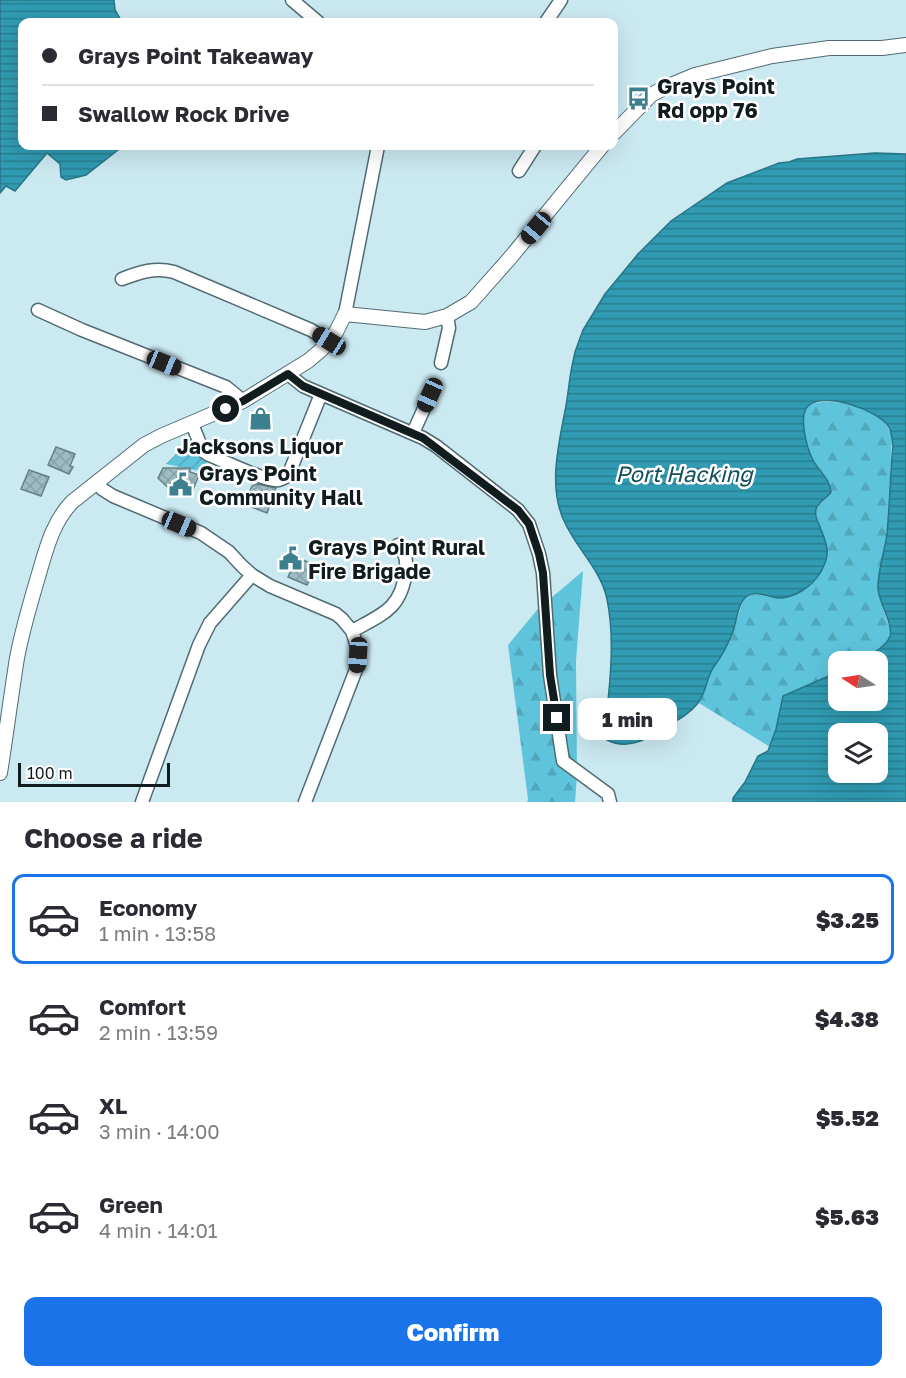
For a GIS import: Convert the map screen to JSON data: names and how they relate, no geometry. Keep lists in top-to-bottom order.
{
  "water": ["Port Hacking"],
  "places": {
    "bus stop": ["Grays Point Rd opp 76"],
    "shop": ["Jacksons Liquor"],
    "public building": ["Grays Point Community Hall", "Grays Point Rural Fire Brigade"]
  },
  "scale_bar": "100 m",
  "north": "left",
  "page": {
    "banner": ["Grays Point Takeaway", "Swallow Rock Drive"],
    "bubble": "1 min",
    "scale": "100 m",
    "heading": "Choose a ride",
    "list": [
      {
        "name": "Economy",
        "note": "1 min · 13:58",
        "value": "$3.25"
      },
      {
        "name": "Comfort",
        "note": "2 min · 13:59",
        "value": "$4.38"
      },
      {
        "name": "XL",
        "note": "3 min · 14:00",
        "value": "$5.52"
      },
      {
        "name": "Green",
        "note": "4 min · 14:01",
        "value": "$5.63"
      }
    ],
    "buttons": "Confirm"
  }
}
